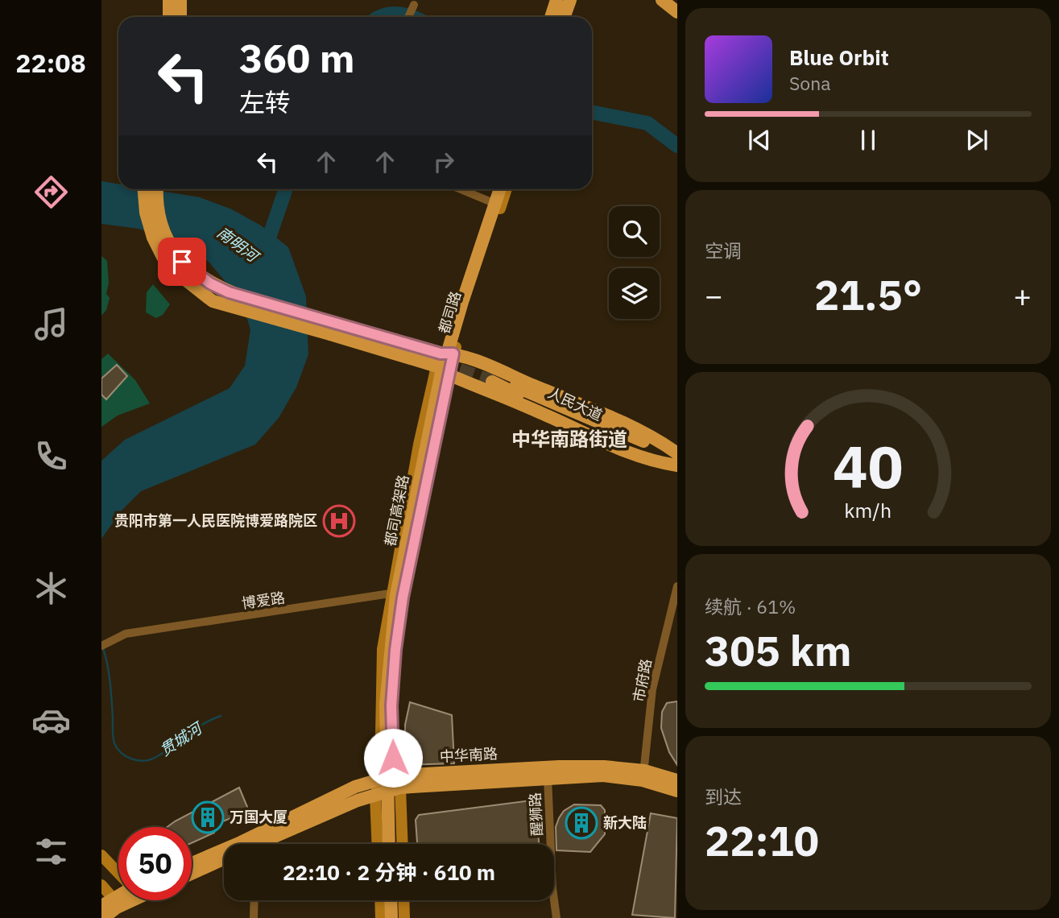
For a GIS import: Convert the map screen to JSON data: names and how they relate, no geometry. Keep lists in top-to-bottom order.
{
  "streets": {
    "main road": [
      "都司路",
      "人民大道",
      "都司高架路",
      "中华南路"
    ],
    "street": ["博爱路", "市府路", "醒狮路"]
  },
  "crossings": [
    ["都司路", "博爱路"],
    ["都司路", "中华南路"],
    ["市府路", "中华南路"],
    ["中华南路", "醒狮路"]
  ],
  "districts": ["中华南路街道"],
  "water": ["南明河", "贯城河"],
  "places": {
    "hospital": ["贵阳市第一人民医院博爱路院区"],
    "building": ["万国大厦", "新大陆"]
  },
  "page": {
    "tabs": "22:08",
    "turn": ["360 m", "左转"],
    "song": ["Blue Orbit", "Sona"],
    "tile": [
      "空调",
      ["续航 · 61%", "305 km"],
      ["到达", "22:10"]
    ],
    "heat": ["−", "21.5°", "+"],
    "limit": "50",
    "trip": "22:10 · 2 分钟 · 610 m",
    "gauge": ["40", "km/h"]
  }
}
